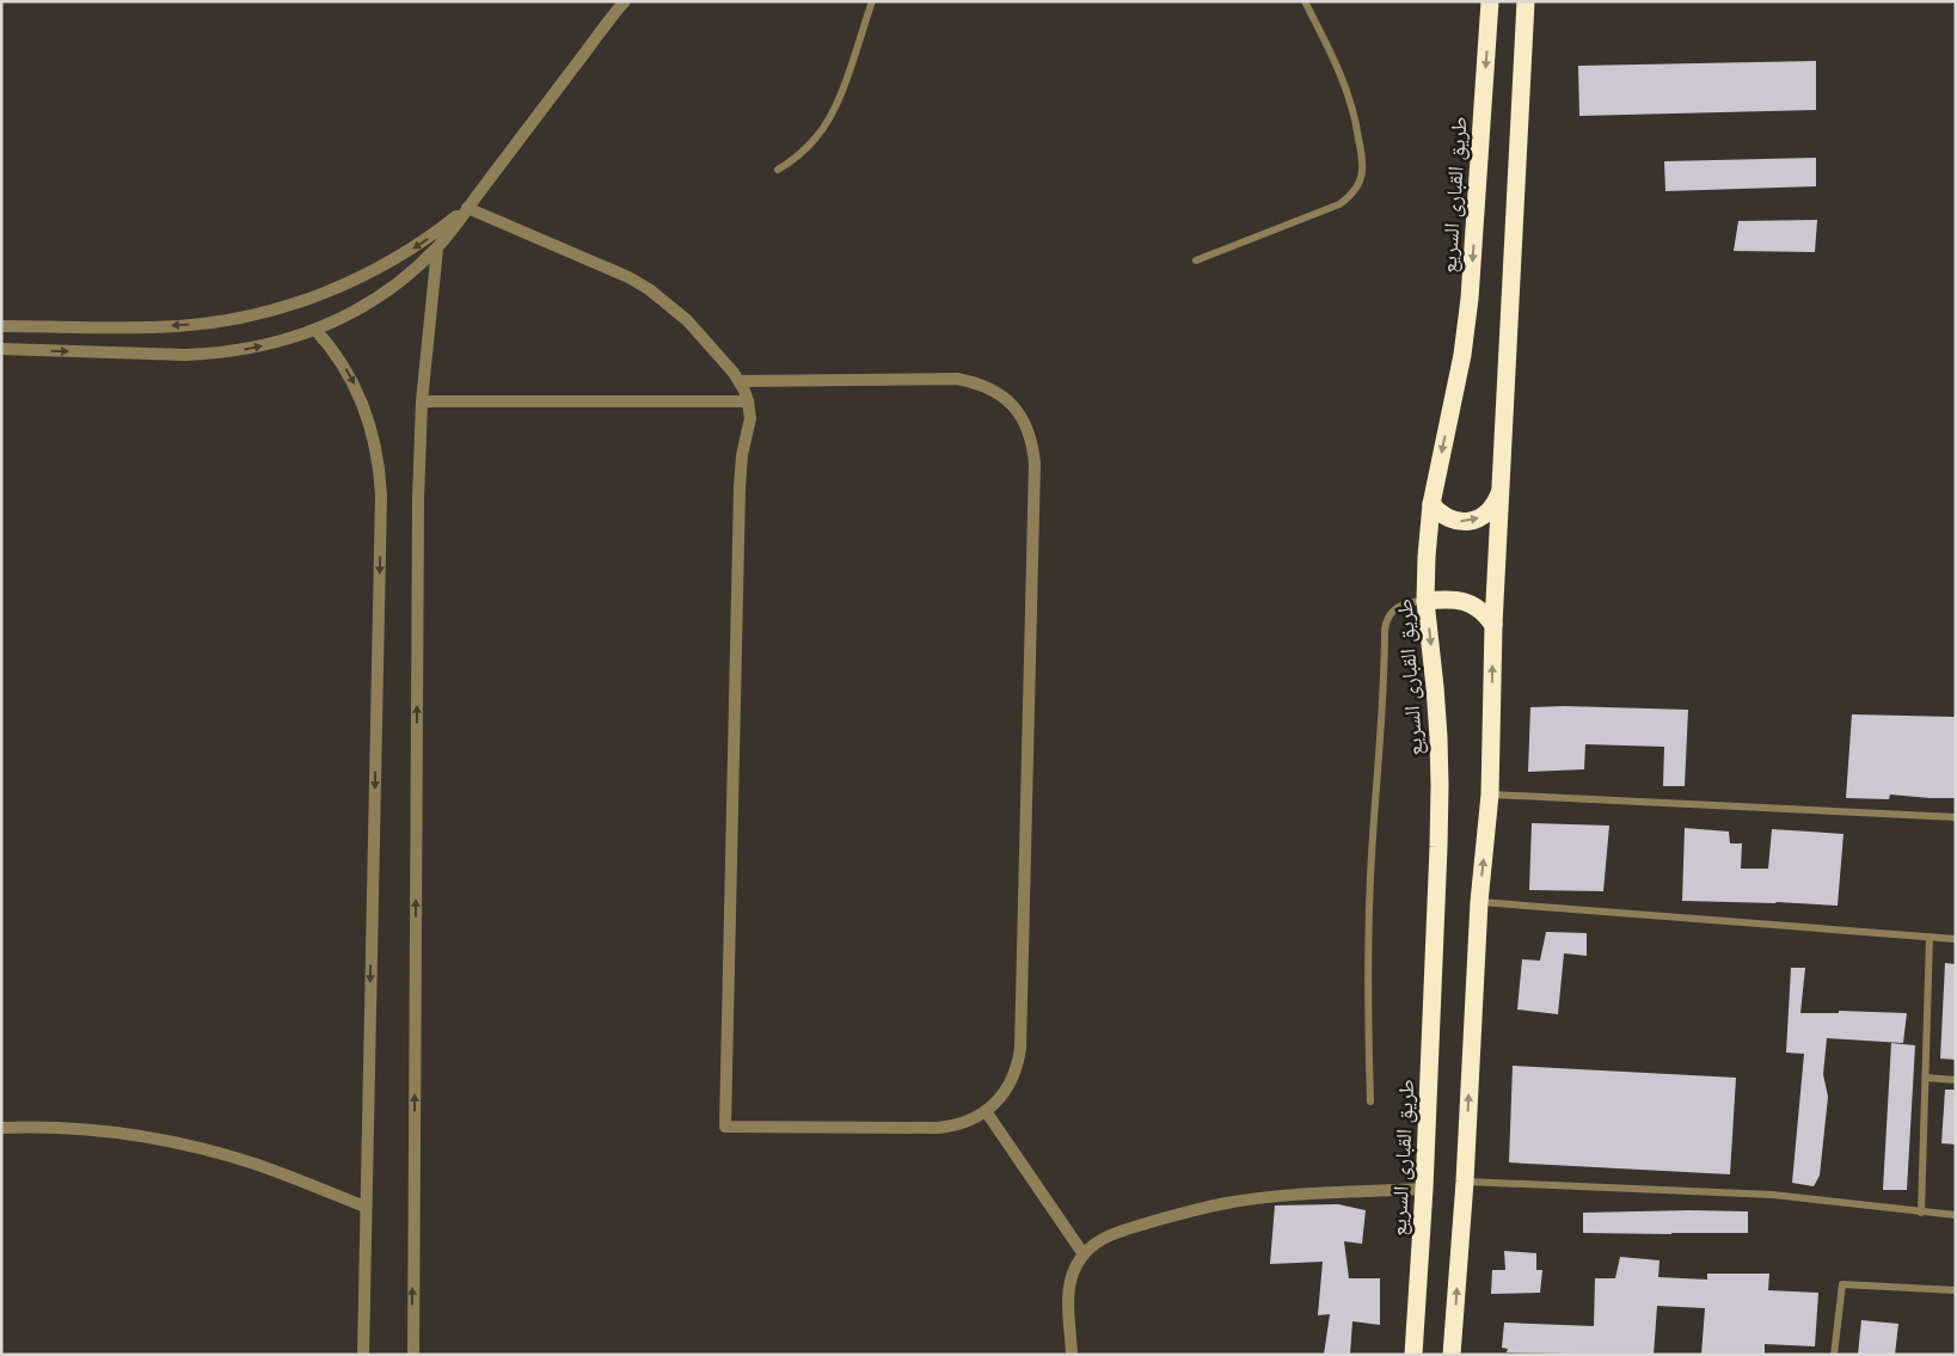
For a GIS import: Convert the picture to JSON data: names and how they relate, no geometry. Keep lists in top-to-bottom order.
{
  "streets": {
    "highway": ["طريق القبارى السريع"]
  }
}
